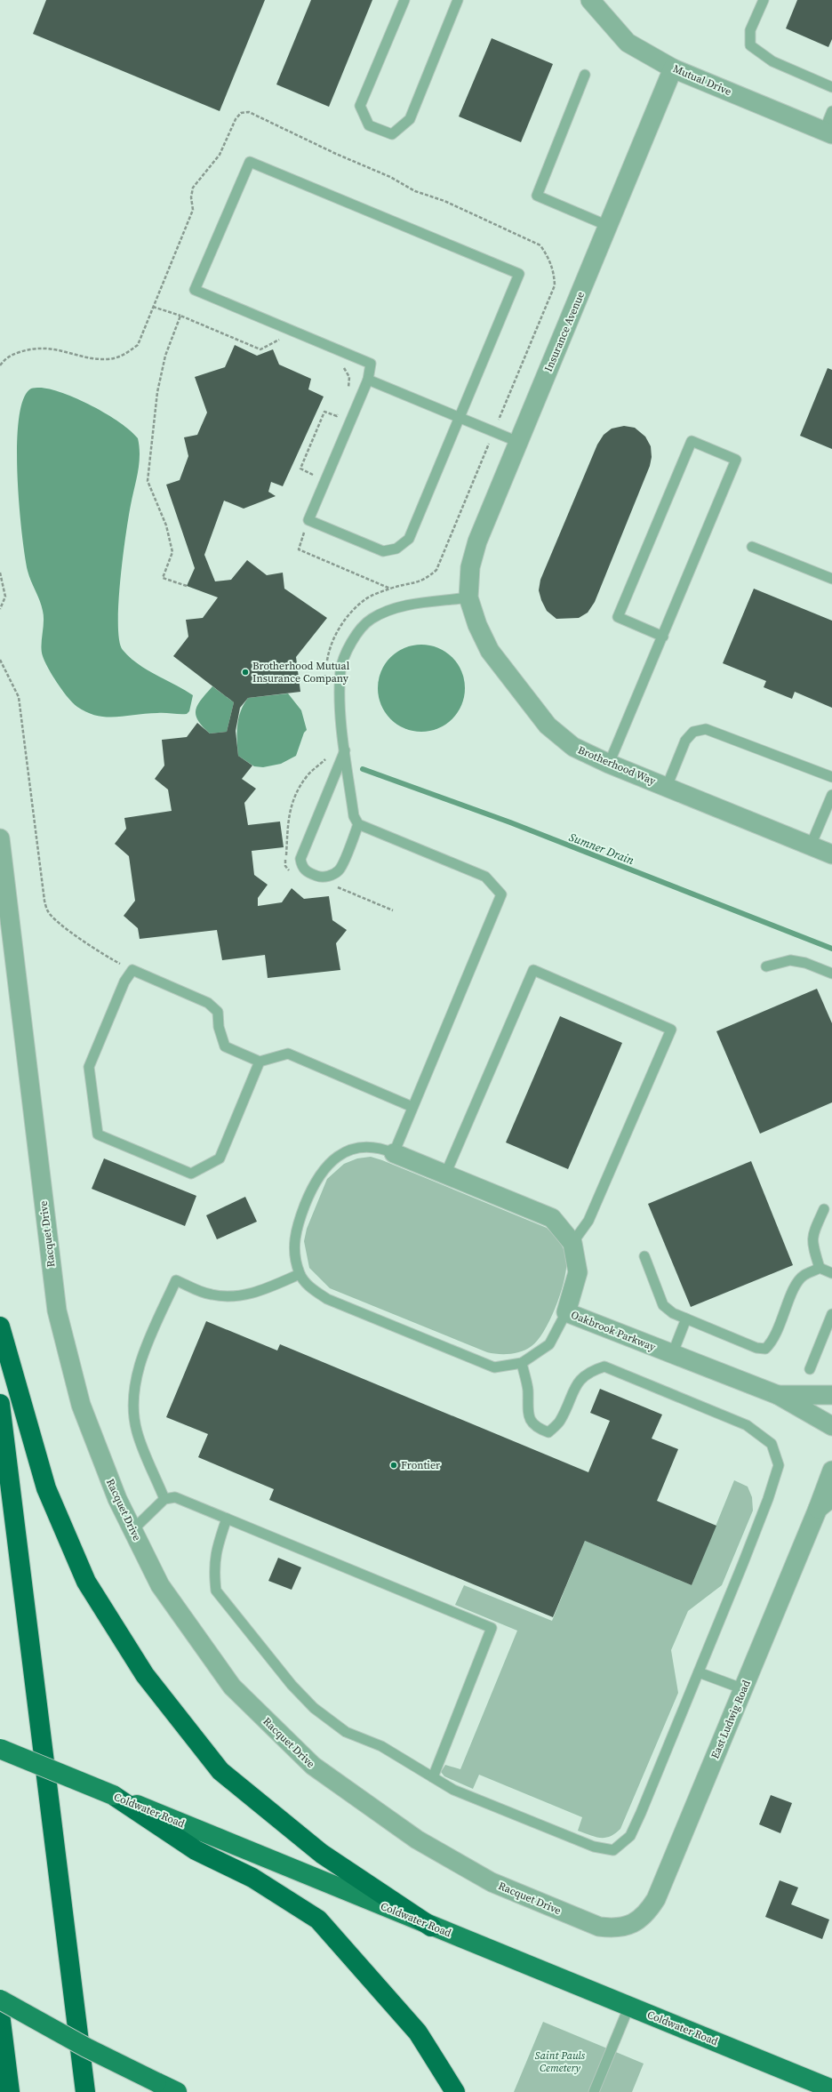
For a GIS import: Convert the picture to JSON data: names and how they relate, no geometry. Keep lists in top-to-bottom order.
{
  "streets": {
    "main road": ["Coldwater Road"],
    "street": [
      "Mutual Drive",
      "Insurance Avenue",
      "Brotherhood Way",
      "Racquet Drive",
      "Oakbrook Parkway",
      "East Ludwig Road"
    ]
  },
  "crossings": [
    ["Mutual Drive", "Insurance Avenue"],
    ["Insurance Avenue", "Brotherhood Way"],
    ["Racquet Drive", "East Ludwig Road"]
  ],
  "water": ["Sumner Drain"],
  "parks": ["Saint Pauls Cemetery"],
  "places": ["Brotherhood Mutual Insurance Company", "Frontier"]
}
